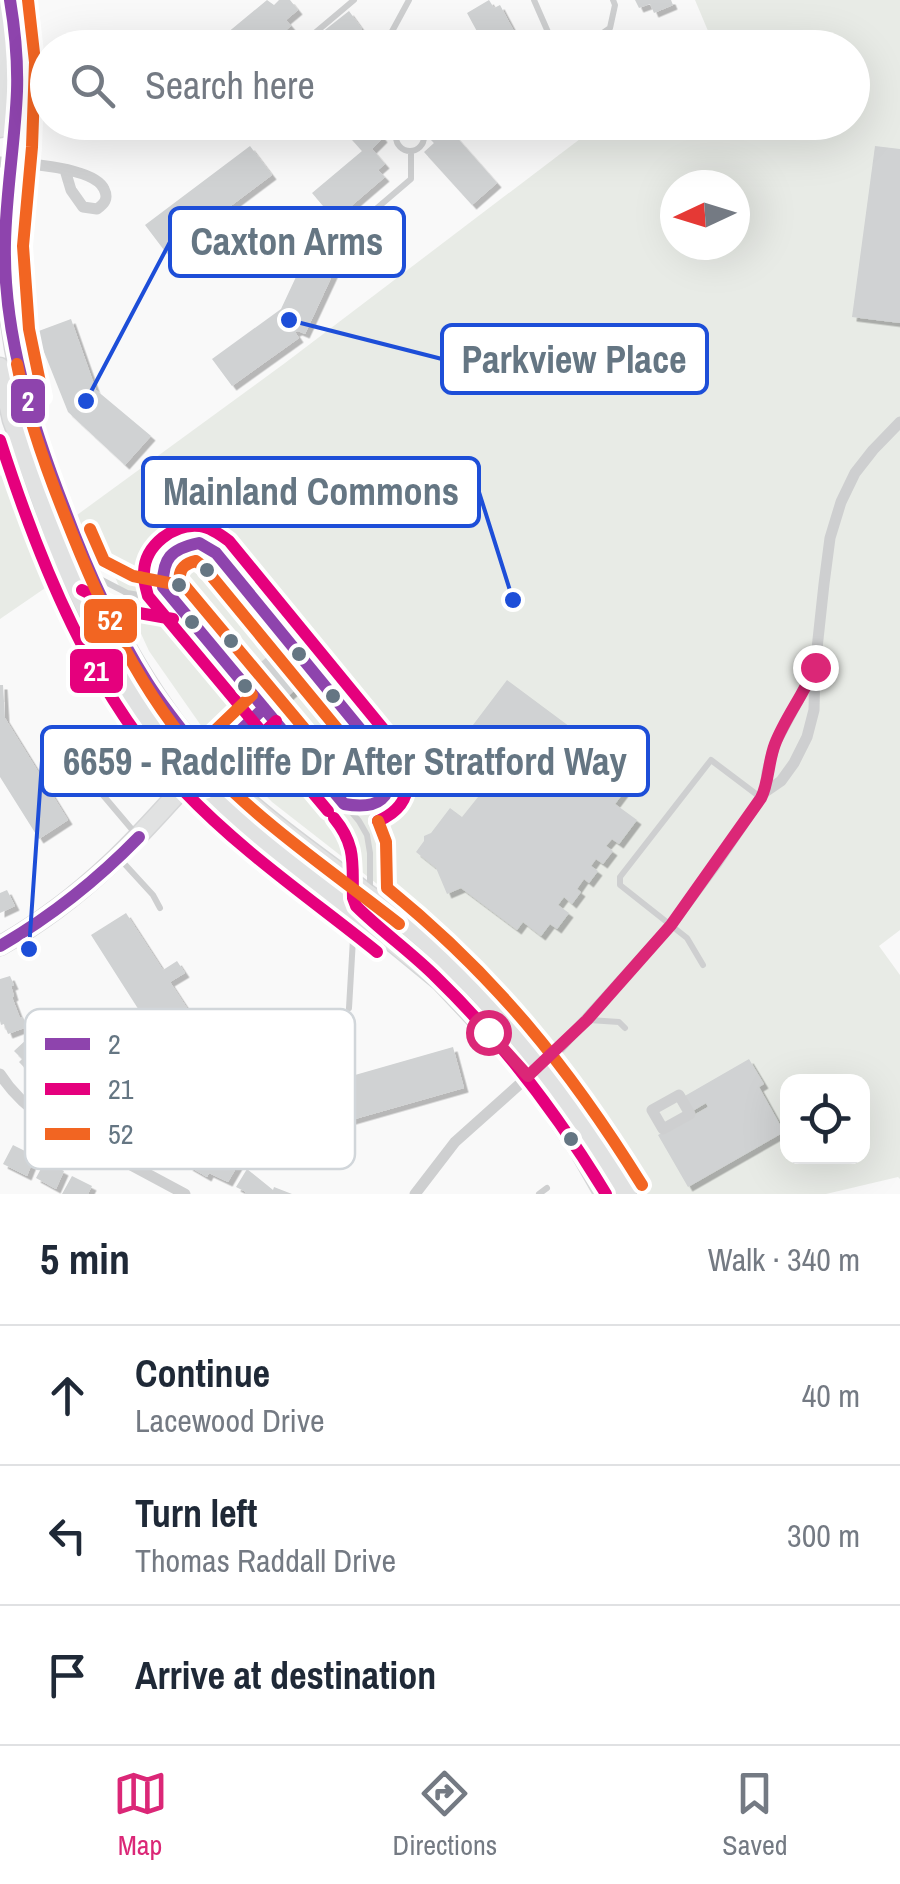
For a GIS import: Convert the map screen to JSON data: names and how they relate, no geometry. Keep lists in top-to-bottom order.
{
  "places": [
    "Parkview Place",
    "Caxton Arms",
    "Mainland Commons",
    "6659 - Radcliffe Dr After Stratford Way"
  ],
  "lines": ["transit line 2", "transit line 52", "transit line 21"],
  "legend": ["2", "21", "52"],
  "north": "left",
  "page": {
    "search": "Search here",
    "heading": ["5 min", "Walk · 340 m"],
    "list": [
      ["Continue", "Lacewood Drive", "40 m"],
      ["Turn left", "Thomas Raddall Drive", "300 m"],
      "Arrive at destination"
    ],
    "nav": ["Map", "Directions", "Saved"]
  }
}
